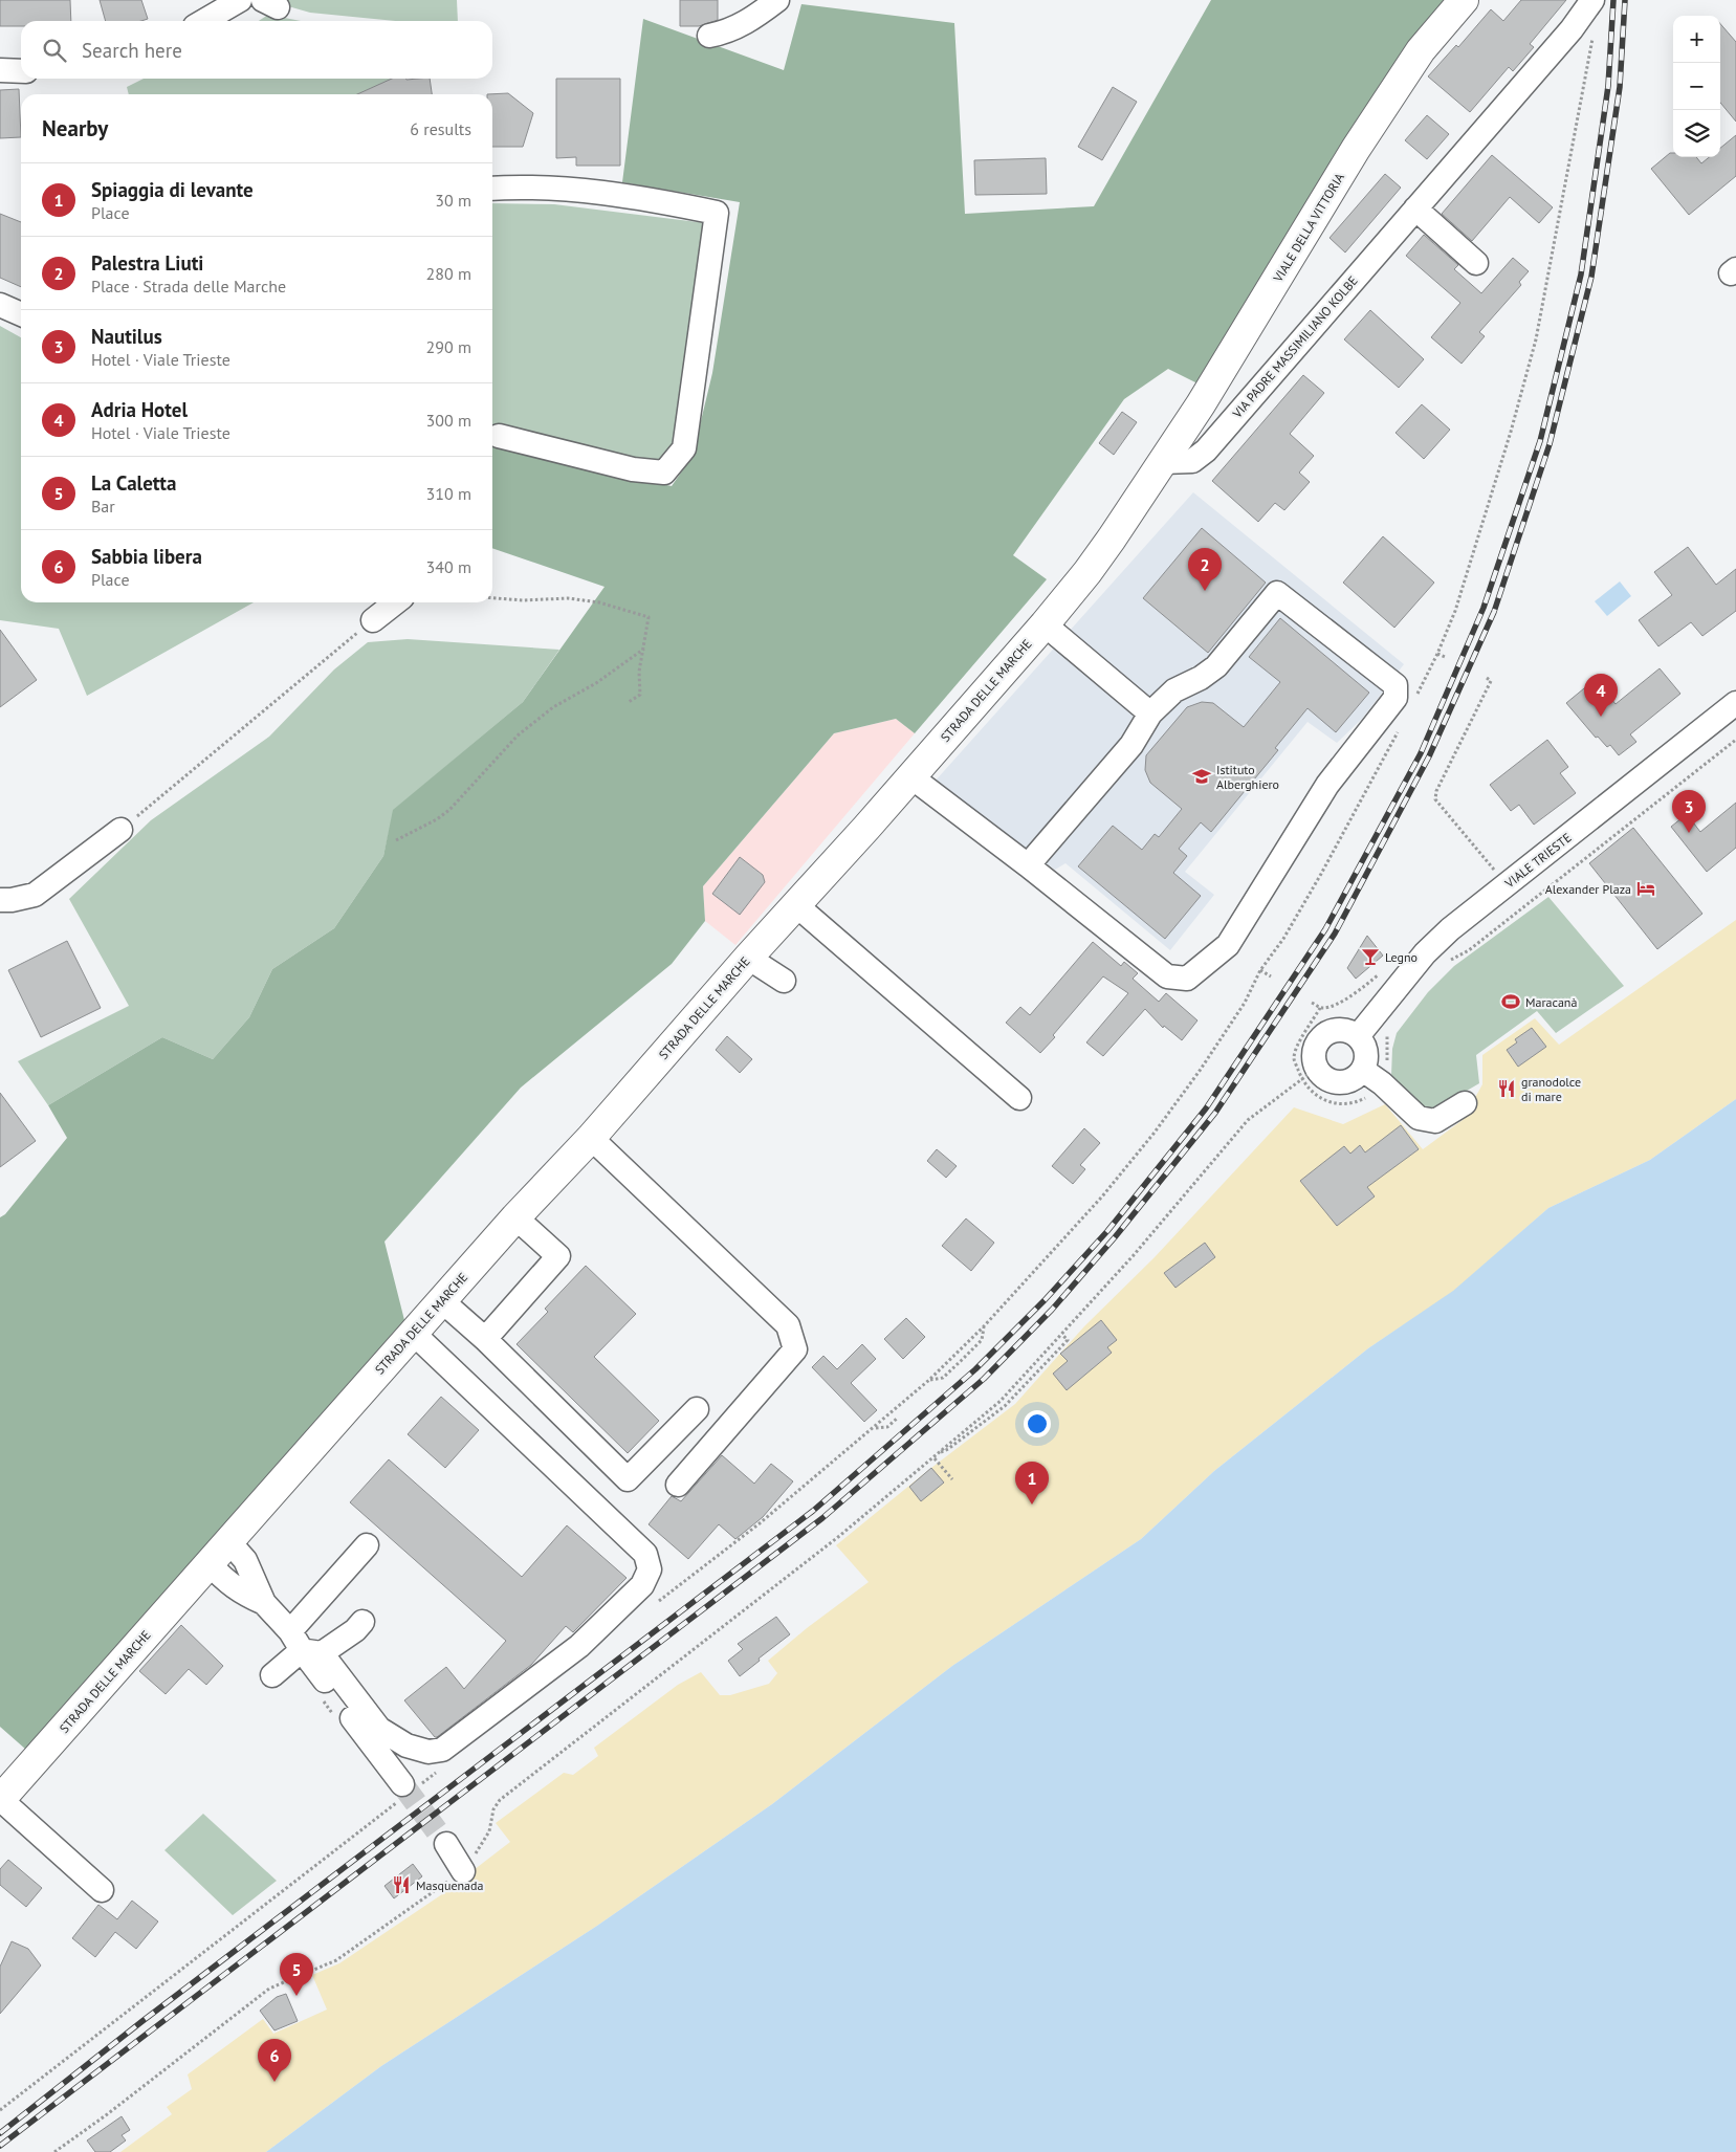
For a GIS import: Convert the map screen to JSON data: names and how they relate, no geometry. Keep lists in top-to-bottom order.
{
  "streets": {
    "main road": ["VIALE DELLA VITTORIA", "STRADA DELLE MARCHE"],
    "street": ["VIA PADRE MASSIMILIANO KOLBE", "VIALE TRIESTE"]
  },
  "crossings": [
    ["VIALE DELLA VITTORIA", "VIA PADRE MASSIMILIANO KOLBE"],
    ["VIALE DELLA VITTORIA", "STRADA DELLE MARCHE"],
    ["VIA PADRE MASSIMILIANO KOLBE", "STRADA DELLE MARCHE"]
  ],
  "places": {
    "school or university": ["Istituto Alberghiero"],
    "hotel": ["Alexander Plaza"],
    "bar": ["Legno"],
    "sports": ["Maracanà"],
    "restaurant": ["granodolce di mare", "Masquenada"]
  },
  "page": {
    "map_buttons": ["+", "−"],
    "search": "Search here",
    "heading": ["Nearby", "6 results"],
    "list": [
      {
        "mark": "1",
        "name": "Spiaggia di levante",
        "note": "Place",
        "value": "30 m"
      },
      {
        "mark": "2",
        "name": "Palestra Liuti",
        "note": "Place · Strada delle Marche",
        "value": "280 m"
      },
      {
        "mark": "3",
        "name": "Nautilus",
        "note": "Hotel · Viale Trieste",
        "value": "290 m"
      },
      {
        "mark": "4",
        "name": "Adria Hotel",
        "note": "Hotel · Viale Trieste",
        "value": "300 m"
      },
      {
        "mark": "5",
        "name": "La Caletta",
        "note": "Bar",
        "value": "310 m"
      },
      {
        "mark": "6",
        "name": "Sabbia libera",
        "note": "Place",
        "value": "340 m"
      }
    ],
    "pins": [
      "2",
      "4",
      "3",
      "1",
      "5",
      "6"
    ]
  }
}
